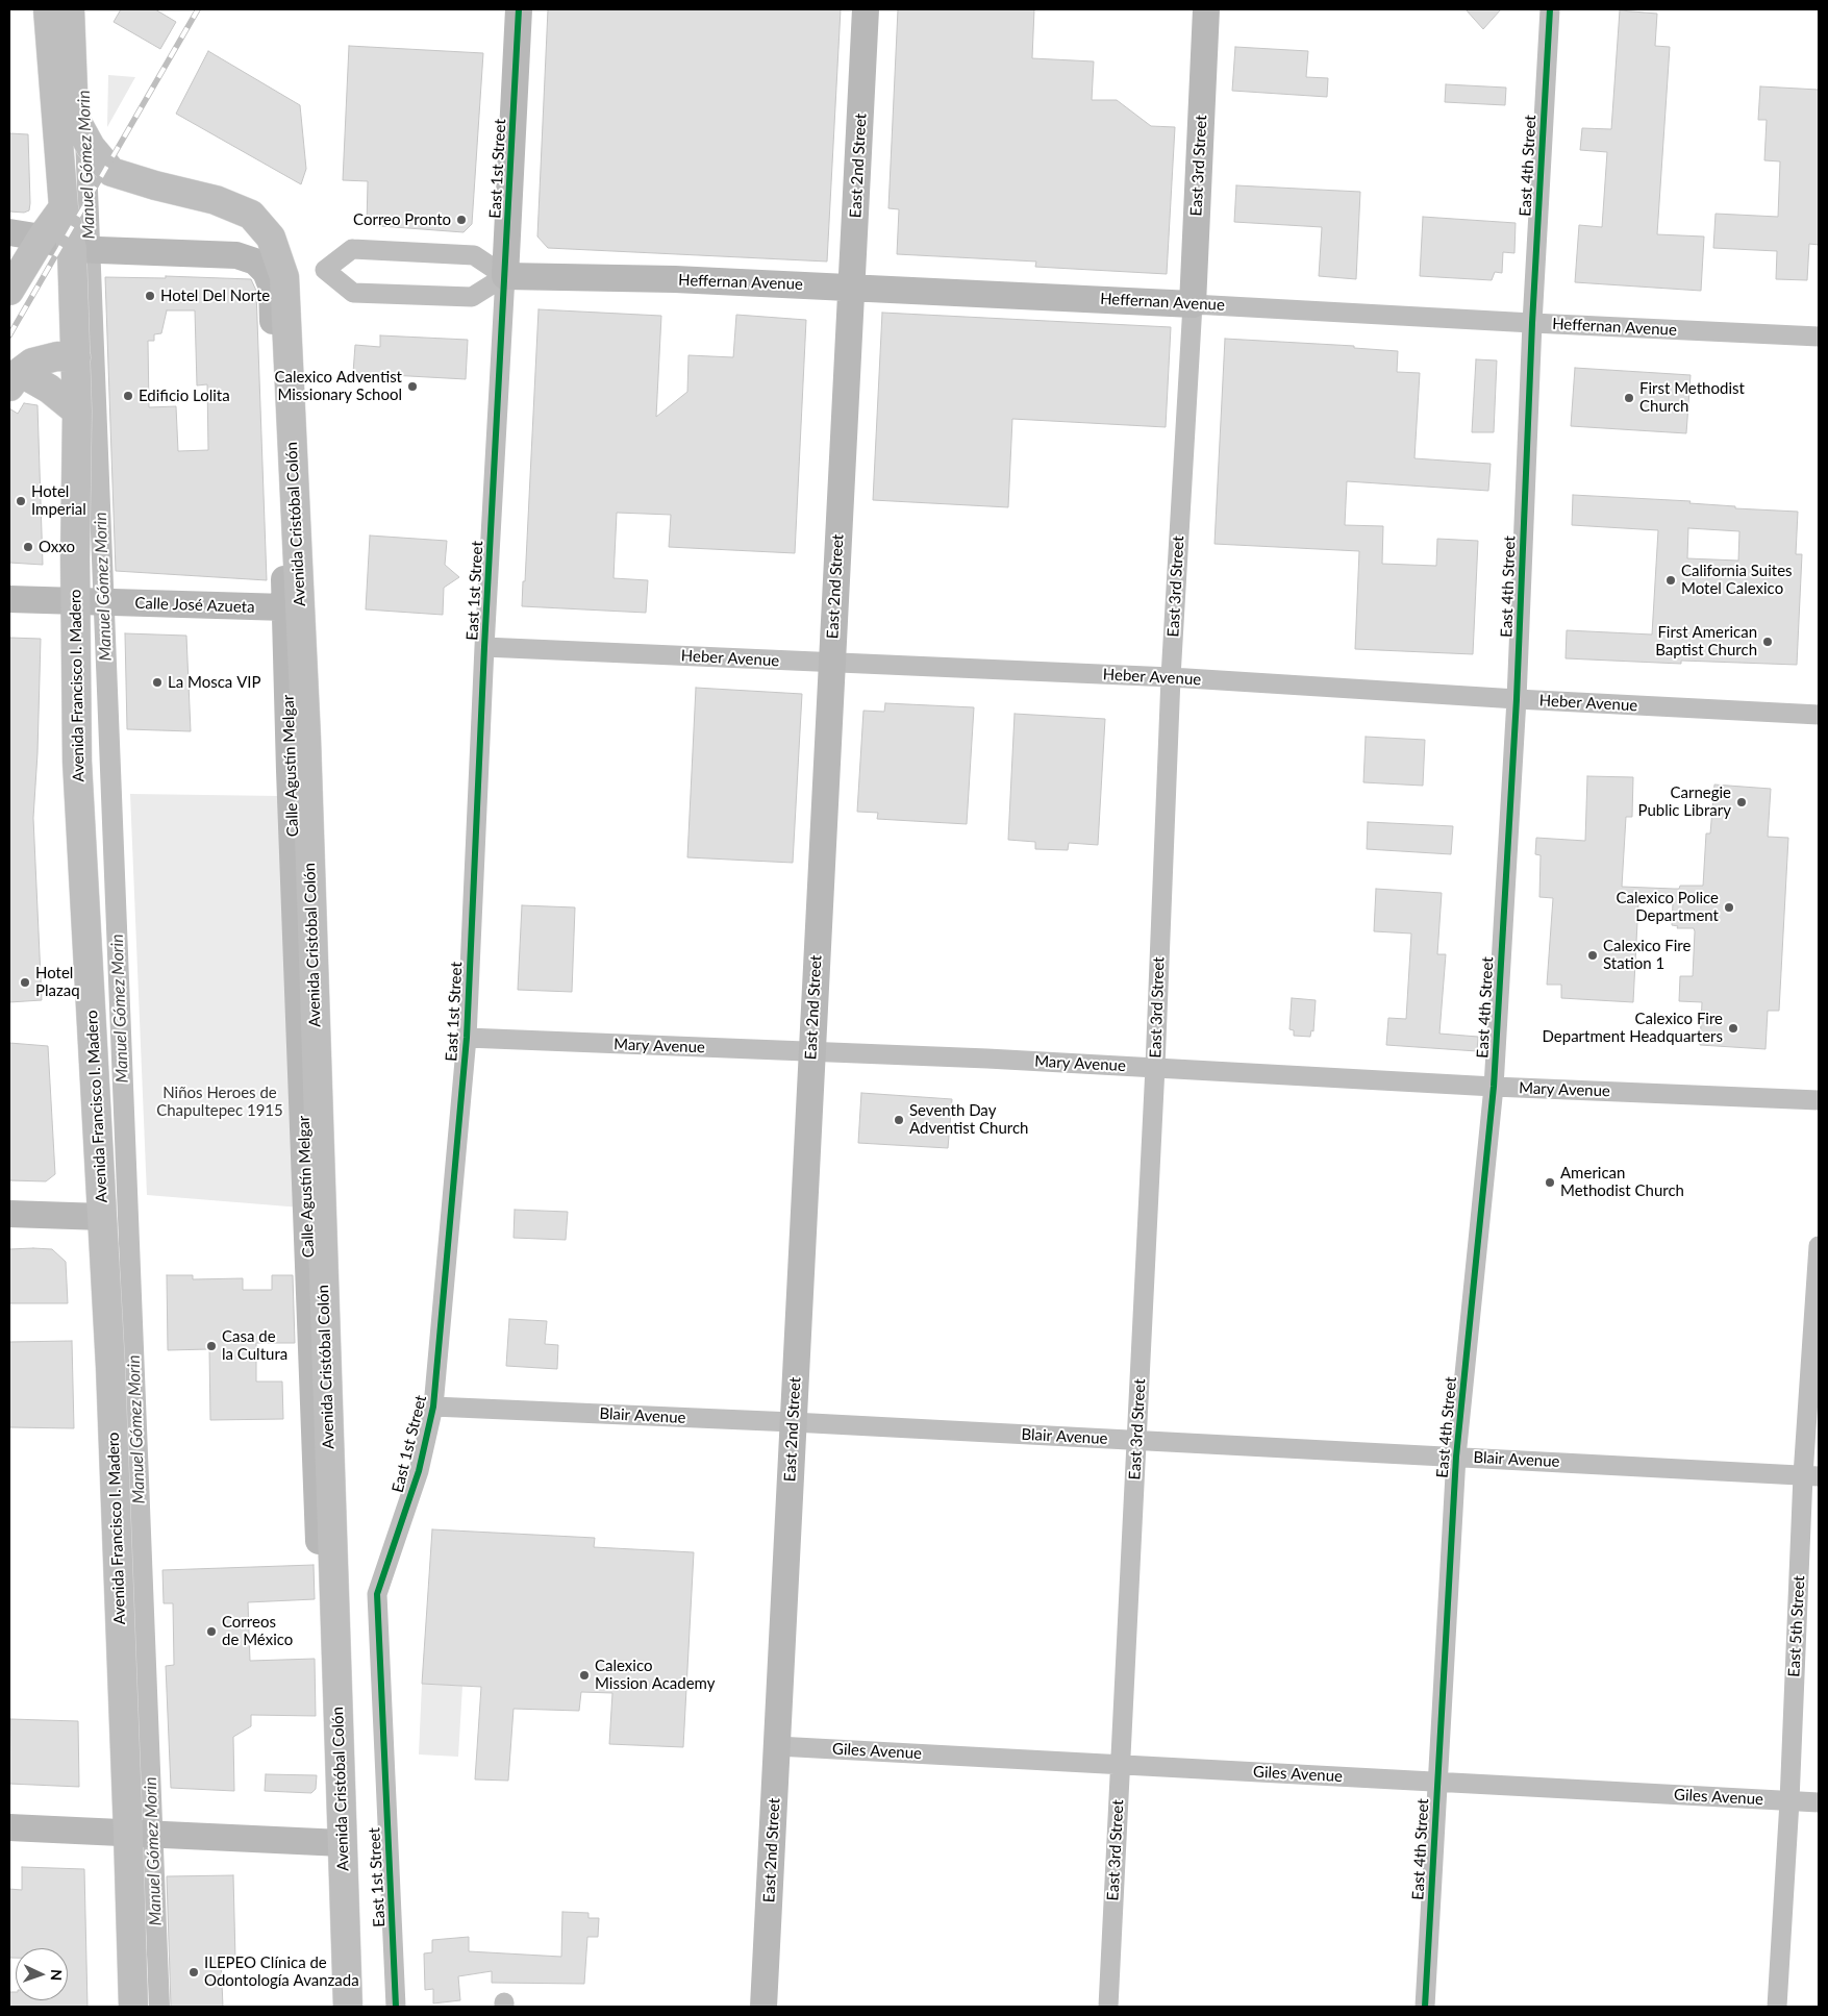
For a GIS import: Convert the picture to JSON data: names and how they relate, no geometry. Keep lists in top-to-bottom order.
{
  "streets": {
    "main road": ["Avenida Cristóbal Colón", "Avenida Francisco I. Madero"],
    "street": [
      "East 2nd Street",
      "East 3rd Street",
      "East 4th Street",
      "East 1st Street",
      "Heffernan Avenue",
      "Calle José Azueta",
      "Heber Avenue",
      "Calle Agustín Melgar",
      "Mary Avenue",
      "Blair Avenue",
      "East 5th Street",
      "Giles Avenue"
    ]
  },
  "crossings": [
    ["East 2nd Street", "Heffernan Avenue"],
    ["East 2nd Street", "Heber Avenue"],
    ["East 2nd Street", "Mary Avenue"],
    ["East 2nd Street", "Blair Avenue"],
    ["East 2nd Street", "Giles Avenue"],
    ["East 3rd Street", "Heffernan Avenue"],
    ["East 3rd Street", "Heber Avenue"],
    ["East 3rd Street", "Mary Avenue"],
    ["East 3rd Street", "Blair Avenue"],
    ["East 3rd Street", "Giles Avenue"],
    ["East 4th Street", "Heffernan Avenue"],
    ["East 4th Street", "Heber Avenue"],
    ["East 4th Street", "Mary Avenue"],
    ["East 4th Street", "Blair Avenue"],
    ["East 4th Street", "Giles Avenue"],
    ["East 1st Street", "Heffernan Avenue"],
    ["East 1st Street", "Heber Avenue"],
    ["East 1st Street", "Mary Avenue"],
    ["East 1st Street", "Blair Avenue"],
    ["Avenida Cristóbal Colón", "Calle Agustín Melgar"],
    ["Calle José Azueta", "Avenida Francisco I. Madero"],
    ["Calle José Azueta", "Calle Agustín Melgar"],
    ["Avenida Francisco I. Madero", "Calle Agustín Melgar"],
    ["Blair Avenue", "East 5th Street"],
    ["East 5th Street", "Giles Avenue"]
  ],
  "water": ["Manuel Gómez Morin"],
  "parks": ["Niños Heroes de Chapultepec 1915"],
  "places": [
    "Correo Pronto",
    "Hotel Del Norte",
    "Calexico Adventist Missionary School",
    "Edificio Lolita",
    "First Methodist Church",
    "Hotel Imperial",
    "Oxxo",
    "California Suites Motel Calexico",
    "First American Baptist Church",
    "La Mosca VIP",
    "Carnegie Public Library",
    "Calexico Police Department",
    "Calexico Fire Station 1",
    "Hotel Plazaq",
    "Calexico Fire Department Headquarters",
    "Seventh Day Adventist Church",
    "American Methodist Church",
    "Casa de la Cultura",
    "Correos de México",
    "Calexico Mission Academy",
    "ILEPEO Clínica de Odontología Avanzada"
  ],
  "north": "right"
}
